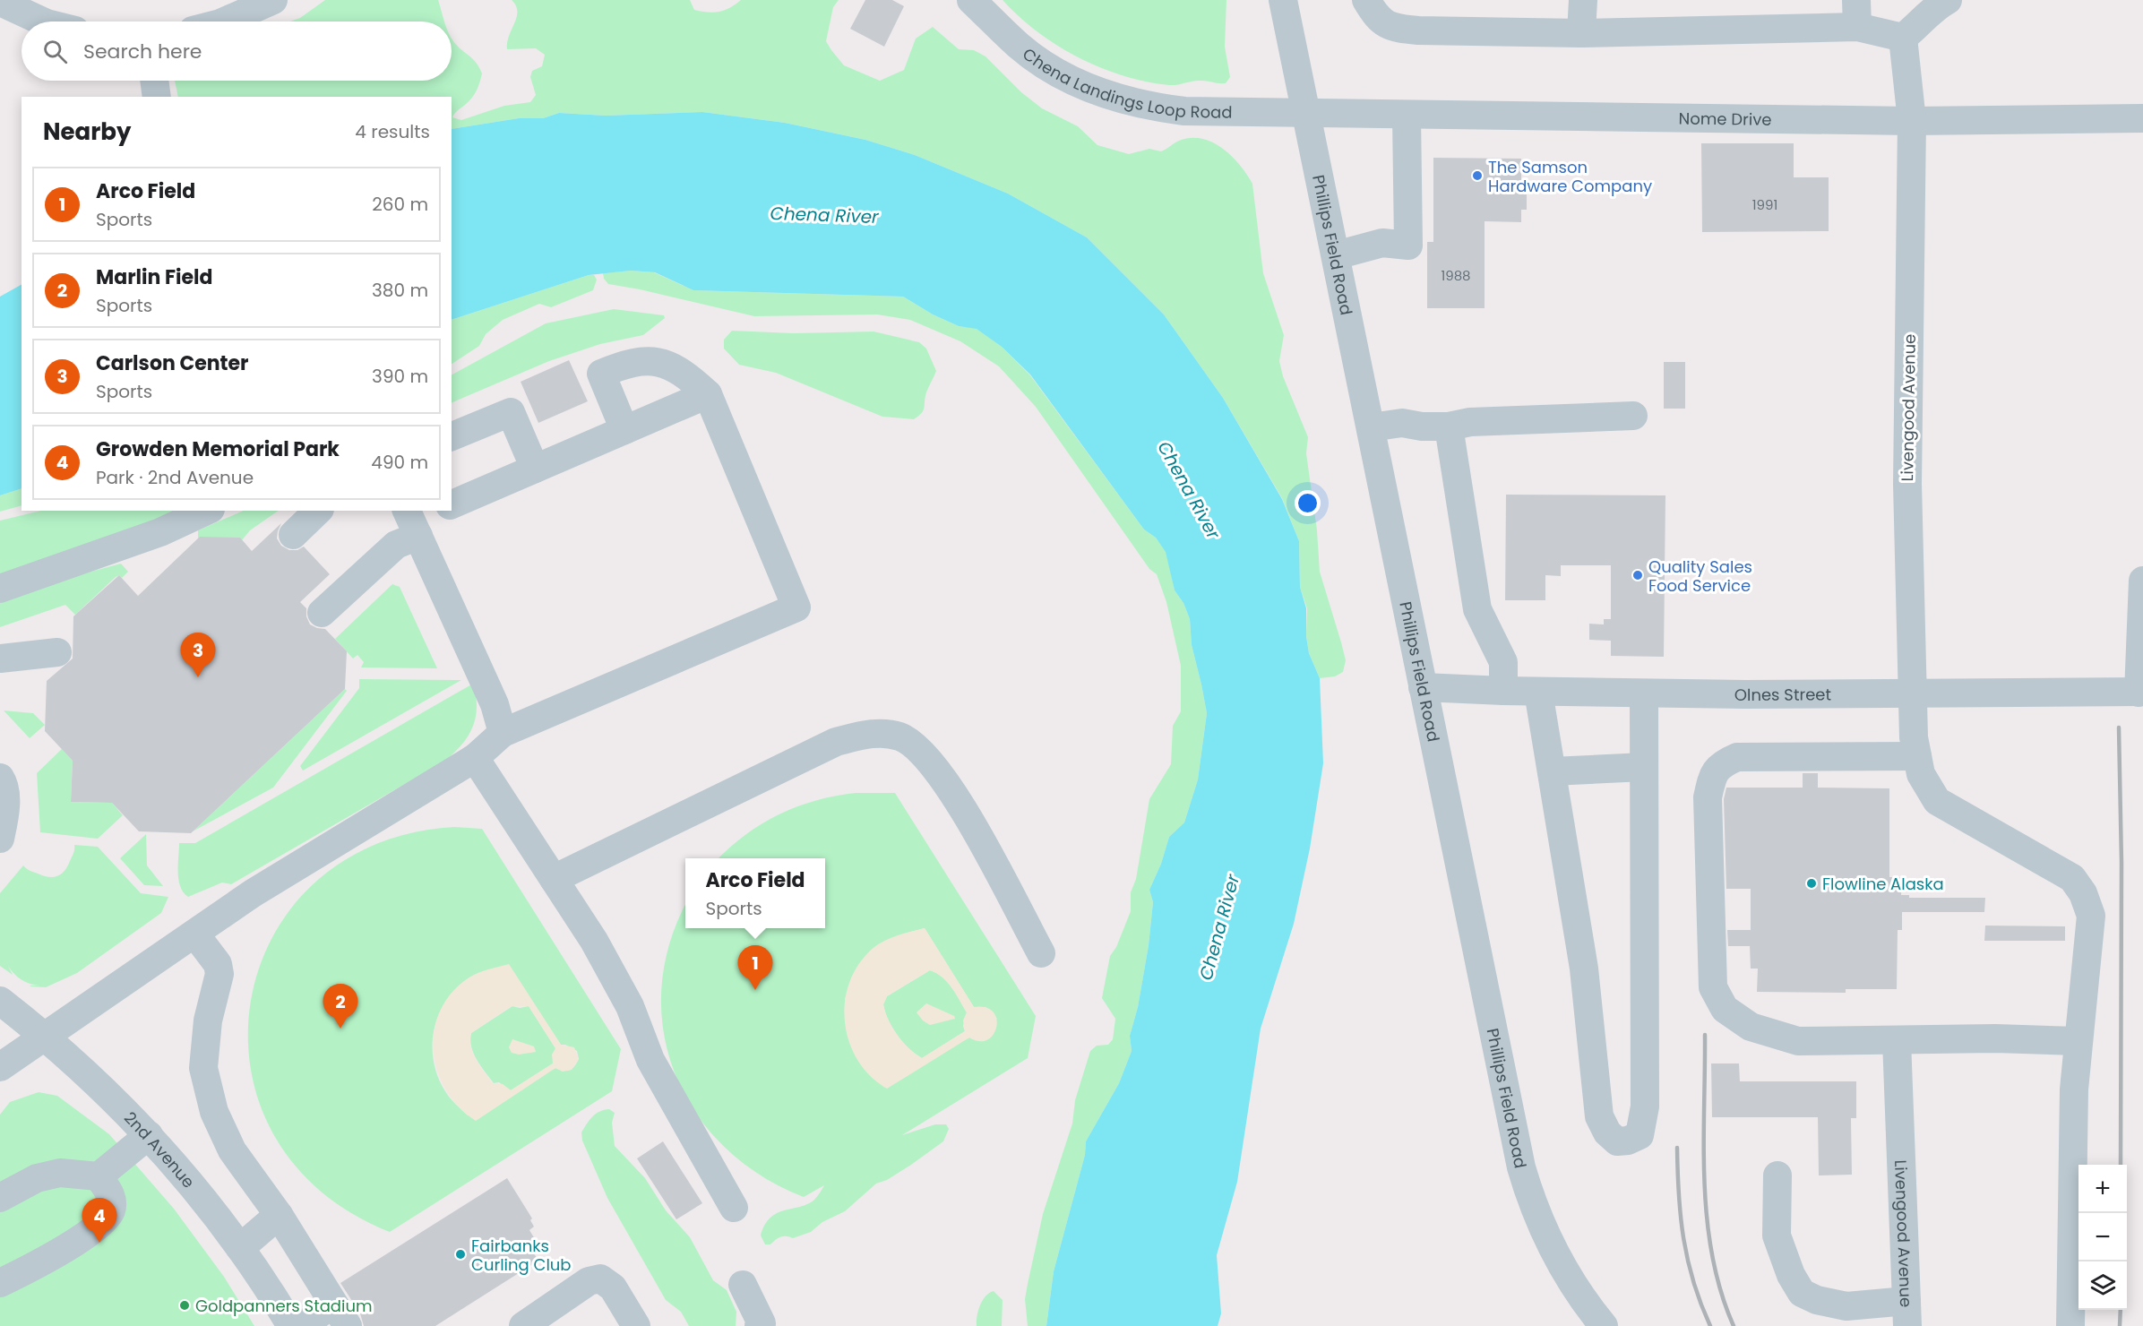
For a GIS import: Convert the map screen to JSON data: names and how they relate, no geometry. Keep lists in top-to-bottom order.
{
  "streets": {
    "street": [
      "Chena Landings Loop Road",
      "Nome Drive",
      "Phillips Field Road",
      "Livengood Avenue",
      "Olnes Street",
      "2nd Avenue"
    ]
  },
  "crossings": [
    ["Chena Landings Loop Road", "Nome Drive"],
    ["Chena Landings Loop Road", "Phillips Field Road"],
    ["Nome Drive", "Phillips Field Road"],
    ["Nome Drive", "Livengood Avenue"],
    ["Phillips Field Road", "Olnes Street"],
    ["Livengood Avenue", "Olnes Street"]
  ],
  "water": ["Chena River"],
  "places": [
    "The Samson Hardware Company",
    "Quality Sales Food Service",
    "Flowline Alaska",
    "Fairbanks Curling Club",
    "Goldpanners Stadium"
  ],
  "house_numbers": ["1991", "1988"],
  "page": {
    "search": "Search here",
    "heading": ["Nearby", "4 results"],
    "list": [
      {
        "mark": "1",
        "name": "Arco Field",
        "note": "Sports",
        "value": "260 m"
      },
      {
        "mark": "2",
        "name": "Marlin Field",
        "note": "Sports",
        "value": "380 m"
      },
      {
        "mark": "3",
        "name": "Carlson Center",
        "note": "Sports",
        "value": "390 m"
      },
      {
        "mark": "4",
        "name": "Growden Memorial Park",
        "note": "Park · 2nd Avenue",
        "value": "490 m"
      }
    ],
    "pins": [
      "3",
      "1",
      "2",
      "4"
    ],
    "popup": ["Arco Field", "Sports"],
    "map_buttons": ["+", "−"]
  }
}
